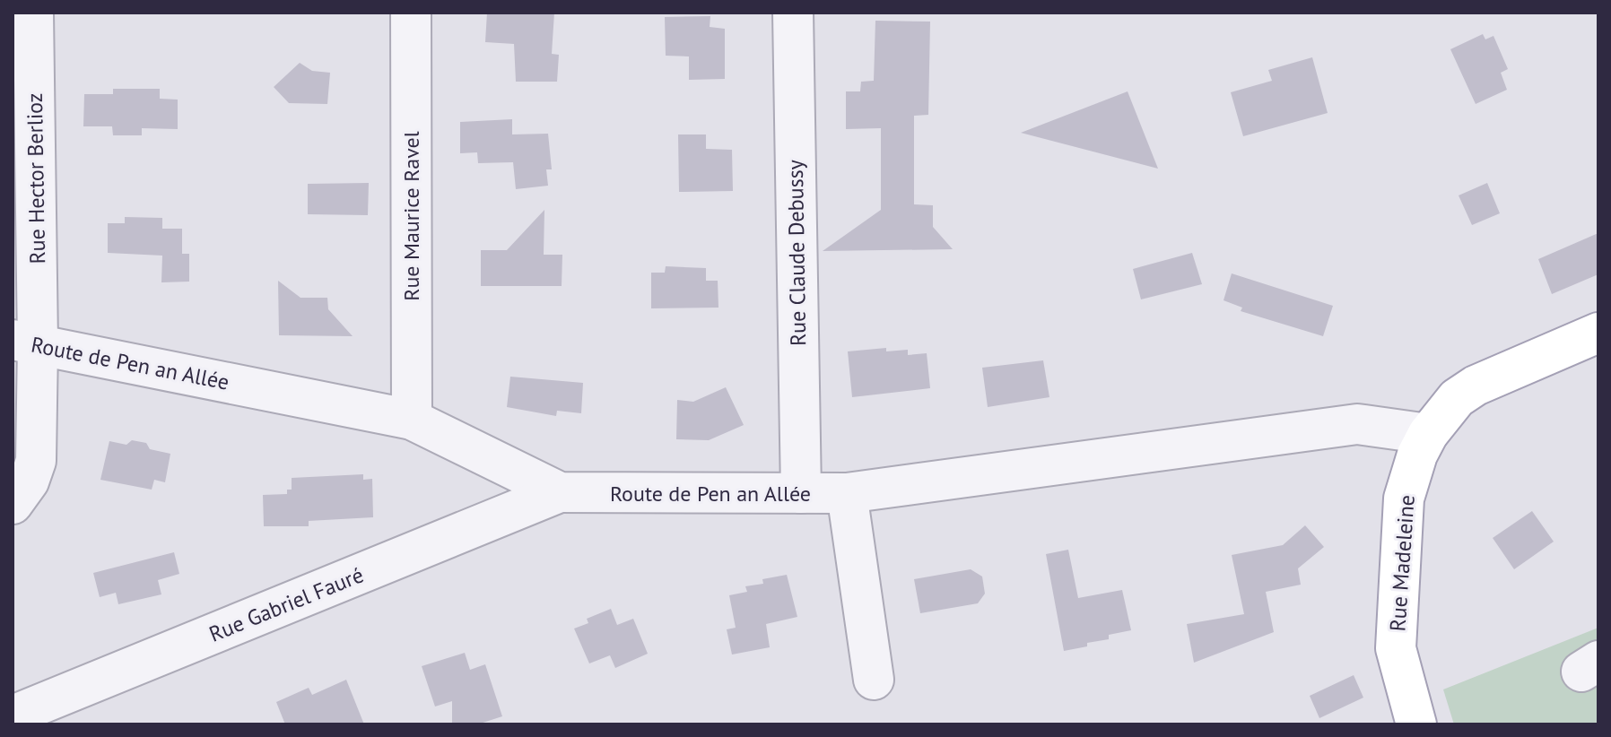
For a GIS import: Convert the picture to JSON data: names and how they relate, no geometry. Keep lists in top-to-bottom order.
{
  "streets": {
    "main road": ["Rue Madeleine"],
    "street": [
      "Rue Hector Berlioz",
      "Rue Maurice Ravel",
      "Rue Claude Debussy",
      "Route de Pen an Allée",
      "Rue Gabriel Fauré"
    ]
  },
  "crossings": [
    ["Rue Hector Berlioz", "Route de Pen an Allée"],
    ["Rue Maurice Ravel", "Route de Pen an Allée"],
    ["Rue Claude Debussy", "Route de Pen an Allée"],
    ["Route de Pen an Allée", "Rue Madeleine"],
    ["Route de Pen an Allée", "Rue Gabriel Fauré"]
  ]
}
